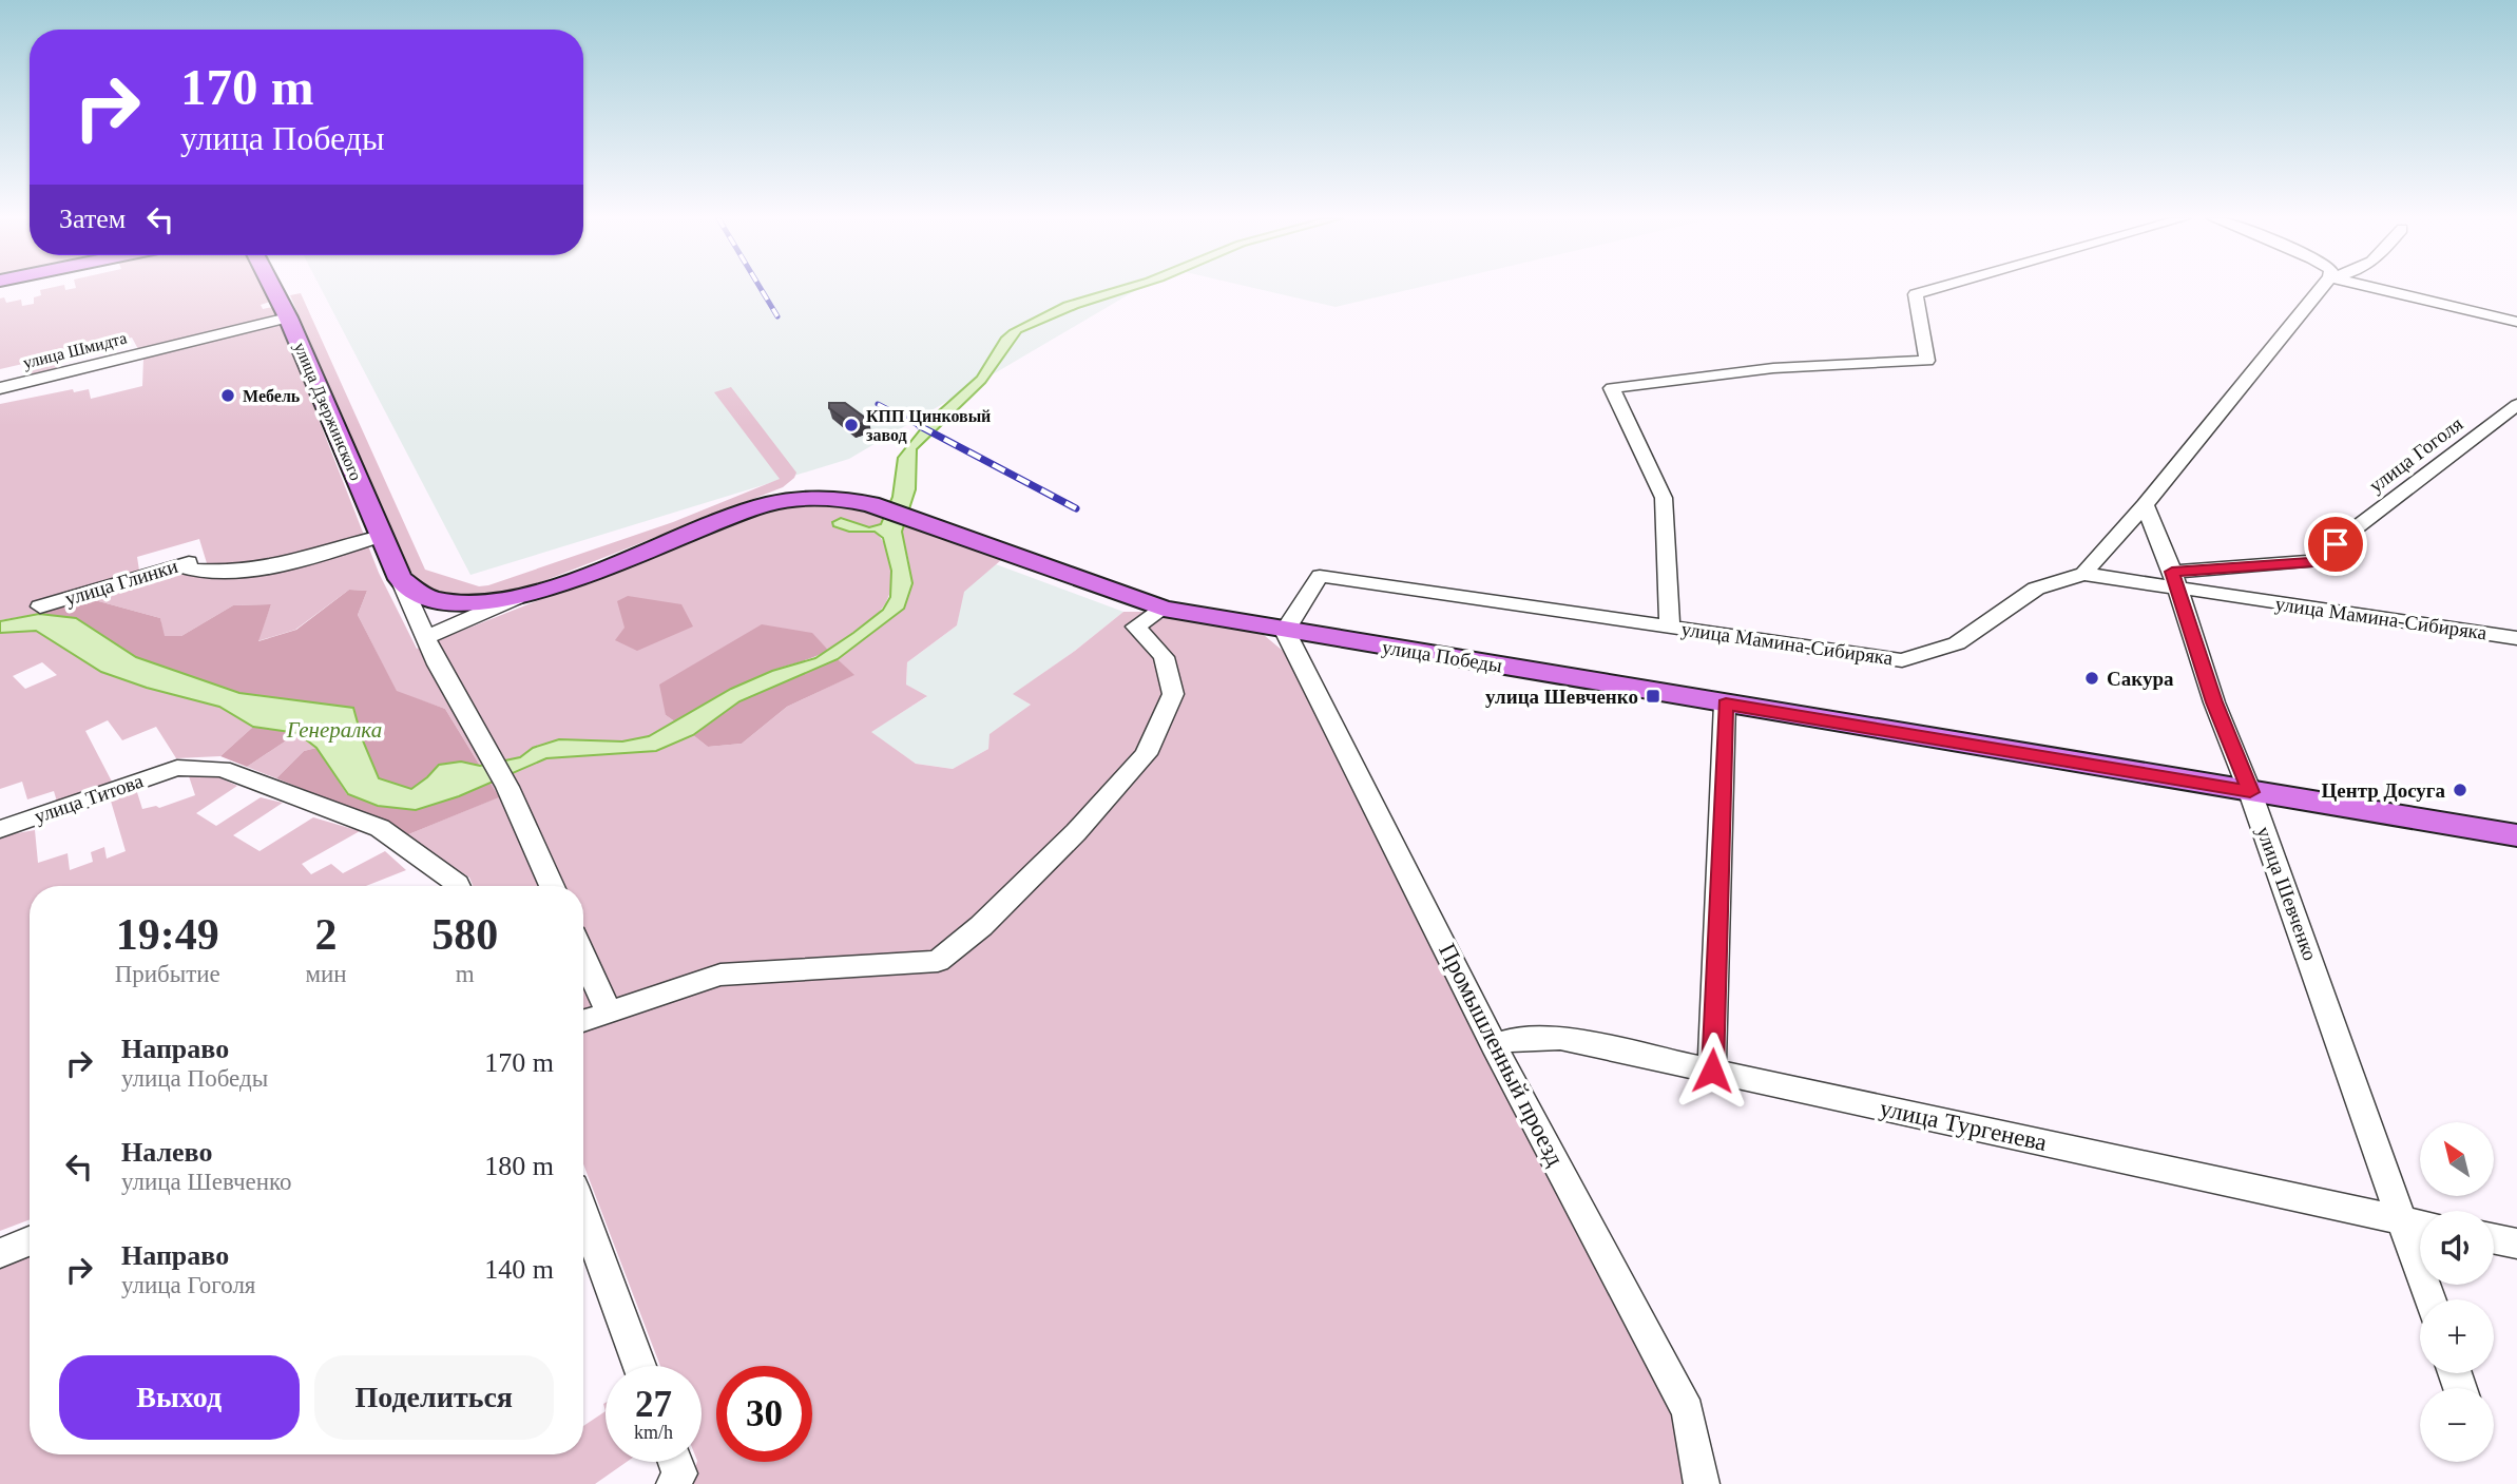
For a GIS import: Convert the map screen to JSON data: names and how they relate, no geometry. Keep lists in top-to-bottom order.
{
  "streets": {
    "main road": ["улица Дзержинского", "улица Победы"],
    "street": [
      "улица Шмидта",
      "улица Гоголя",
      "улица Глинки",
      "улица Мамина-Сибиряка",
      "улица Титова",
      "улица Шевченко",
      "Промышленный проезд",
      "улица Тургенева"
    ]
  },
  "crossings": [
    ["улица Шмидта", "улица Дзержинского"],
    ["улица Дзержинского", "улица Победы"],
    ["улица Гоголя", "улица Мамина-Сибиряка"],
    ["улица Гоголя", "улица Шевченко"],
    ["улица Мамина-Сибиряка", "улица Победы"],
    ["улица Мамина-Сибиряка", "улица Шевченко"],
    ["улица Мамина-Сибиряка", "Промышленный проезд"],
    ["улица Победы", "улица Шевченко"],
    ["улица Победы", "Промышленный проезд"],
    ["улица Шевченко", "улица Тургенева"],
    ["Промышленный проезд", "улица Тургенева"]
  ],
  "water": ["Генералка"],
  "places": {
    "other": [
      "Мебель",
      "КПП Цинковый завод",
      "Сакура",
      "Центр Досуга"
    ],
    "transit": ["улица Шевченко"]
  },
  "north": "top left",
  "page": {
    "turn": ["170 m", "улица Победы"],
    "then": "Затем",
    "eta": [
      "19:49",
      "Прибытие",
      "2",
      "мин",
      "580",
      "m"
    ],
    "list": [
      {
        "name": "Направо",
        "note": "улица Победы",
        "value": "170 m"
      },
      {
        "name": "Налево",
        "note": "улица Шевченко",
        "value": "180 m"
      },
      {
        "name": "Направо",
        "note": "улица Гоголя",
        "value": "140 m"
      }
    ],
    "map_buttons": ["+", "−"],
    "buttons": ["Выход", "Поделиться"],
    "speed": "27 km/h",
    "limit": "30"
  }
}
